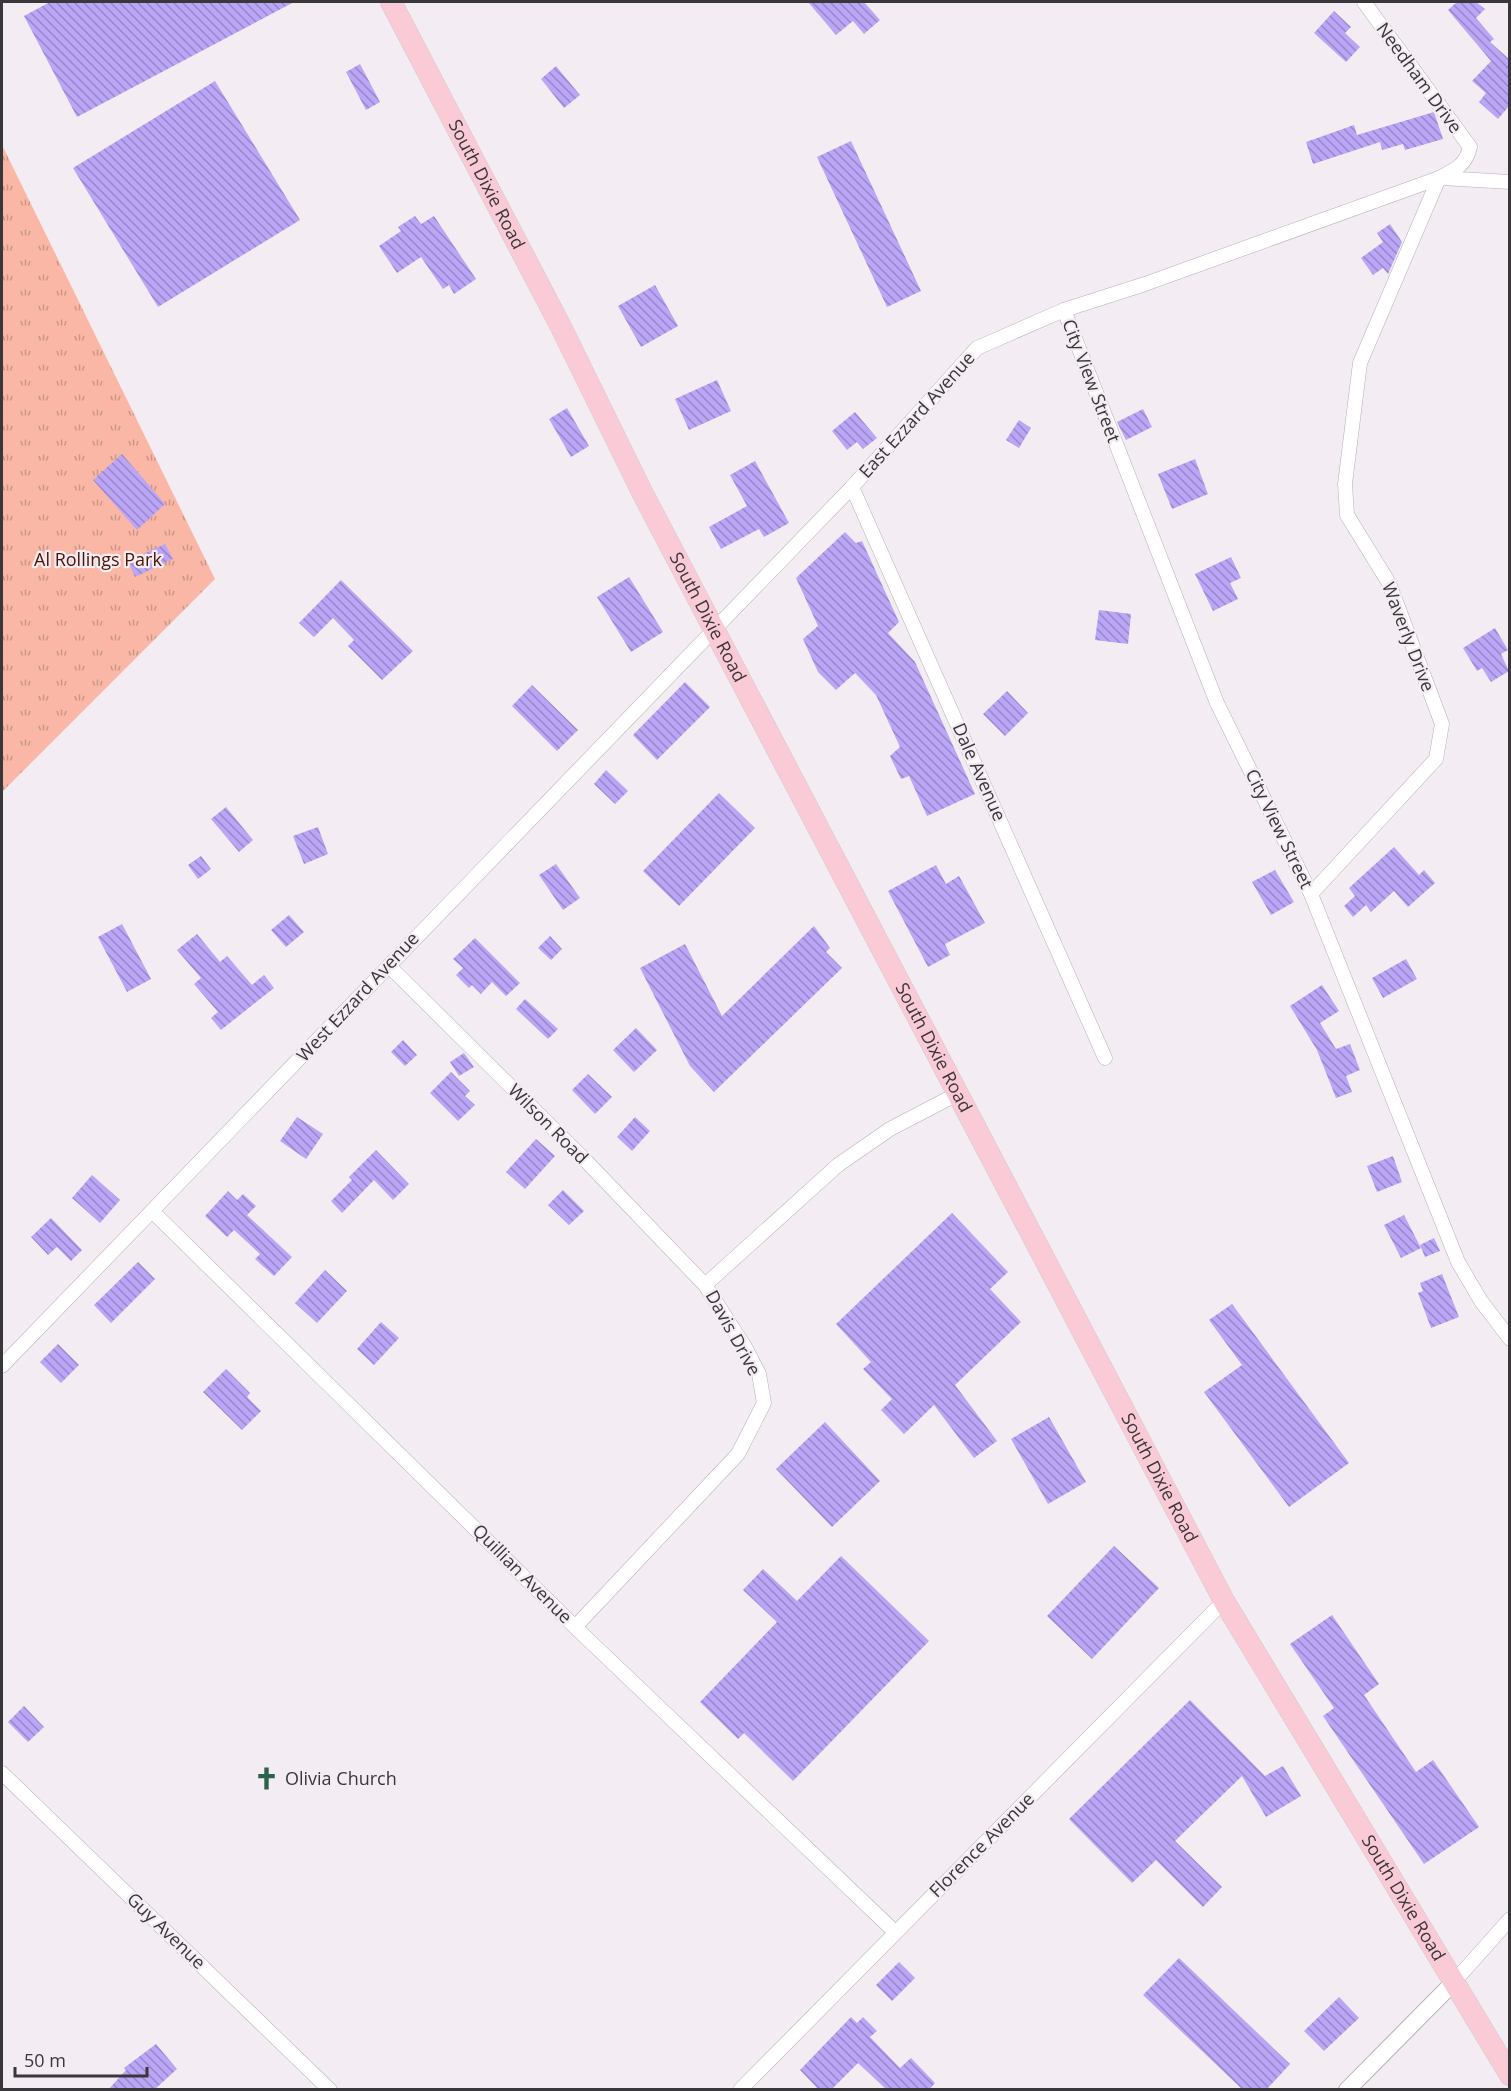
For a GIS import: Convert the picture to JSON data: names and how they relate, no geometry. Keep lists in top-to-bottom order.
{
  "streets": {
    "main road": ["South Dixie Road"],
    "street": [
      "Needham Drive",
      "City View Street",
      "East Ezzard Avenue",
      "Waverly Drive",
      "Dale Avenue",
      "West Ezzard Avenue",
      "Wilson Road",
      "Davis Drive",
      "Quillian Avenue",
      "Florence Avenue",
      "Guy Avenue"
    ]
  },
  "crossings": [
    ["Needham Drive", "East Ezzard Avenue"],
    ["Needham Drive", "Waverly Drive"],
    ["South Dixie Road", "East Ezzard Avenue"],
    ["South Dixie Road", "West Ezzard Avenue"],
    ["South Dixie Road", "Davis Drive"],
    ["South Dixie Road", "Florence Avenue"],
    ["City View Street", "East Ezzard Avenue"],
    ["City View Street", "Waverly Drive"],
    ["East Ezzard Avenue", "Waverly Drive"],
    ["East Ezzard Avenue", "Dale Avenue"],
    ["East Ezzard Avenue", "West Ezzard Avenue"],
    ["West Ezzard Avenue", "Wilson Road"],
    ["West Ezzard Avenue", "Quillian Avenue"],
    ["Wilson Road", "Davis Drive"],
    ["Davis Drive", "Quillian Avenue"],
    ["Quillian Avenue", "Florence Avenue"]
  ],
  "parks": ["Al Rollings Park"],
  "places": {
    "church": ["Olivia Church"]
  },
  "scale_bar": "50 m"
}
